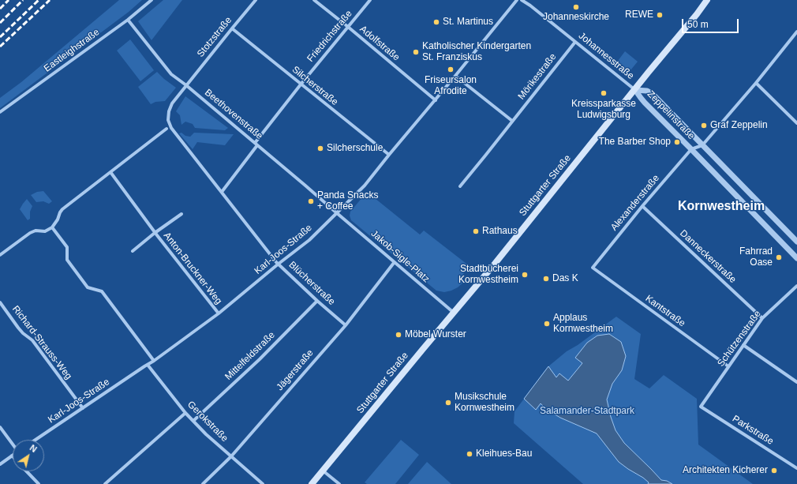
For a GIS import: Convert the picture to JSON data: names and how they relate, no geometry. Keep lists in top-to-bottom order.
{
  "streets": {
    "main road": ["Stuttgarter Straße"],
    "street": [
      "Friedrichstraße",
      "Stotzstraße",
      "Adolfstraße",
      "Eastleighstraße",
      "Johannesstraße",
      "Mörikestraße",
      "Silcherstraße",
      "Beethovenstraße",
      "Zeppelinstraße",
      "Alexanderstraße",
      "Karl-Joos-Straße",
      "Jakob-Sigle-Platz",
      "Danneckerstraße",
      "Anton-Bruckner-Weg",
      "Blücherstraße",
      "Kantstraße",
      "Schützenstraße",
      "Richard-Strauss-Weg",
      "Mittelfeldstraße",
      "Jägerstraße",
      "Gerokstraße",
      "Parkstraße"
    ]
  },
  "crossings": [
    ["Friedrichstraße", "Stotzstraße"],
    ["Friedrichstraße", "Adolfstraße"],
    ["Friedrichstraße", "Silcherstraße"],
    ["Friedrichstraße", "Beethovenstraße"],
    ["Friedrichstraße", "Blücherstraße"],
    ["Stotzstraße", "Silcherstraße"],
    ["Stotzstraße", "Beethovenstraße"],
    ["Stotzstraße", "Blücherstraße"],
    ["Adolfstraße", "Karl-Joos-Straße"],
    ["Eastleighstraße", "Beethovenstraße"],
    ["Johannesstraße", "Mörikestraße"],
    ["Johannesstraße", "Zeppelinstraße"],
    ["Johannesstraße", "Stuttgarter Straße"],
    ["Silcherstraße", "Karl-Joos-Straße"],
    ["Beethovenstraße", "Karl-Joos-Straße"],
    ["Beethovenstraße", "Jakob-Sigle-Platz"],
    ["Zeppelinstraße", "Stuttgarter Straße"],
    ["Zeppelinstraße", "Alexanderstraße"],
    ["Stuttgarter Straße", "Jakob-Sigle-Platz"],
    ["Alexanderstraße", "Danneckerstraße"],
    ["Alexanderstraße", "Kantstraße"],
    ["Karl-Joos-Straße", "Jakob-Sigle-Platz"],
    ["Karl-Joos-Straße", "Anton-Bruckner-Weg"],
    ["Karl-Joos-Straße", "Blücherstraße"],
    ["Karl-Joos-Straße", "Richard-Strauss-Weg"],
    ["Karl-Joos-Straße", "Gerokstraße"],
    ["Jakob-Sigle-Platz", "Jägerstraße"],
    ["Danneckerstraße", "Schützenstraße"],
    ["Blücherstraße", "Mittelfeldstraße"],
    ["Blücherstraße", "Jägerstraße"],
    ["Kantstraße", "Schützenstraße"],
    ["Schützenstraße", "Parkstraße"],
    ["Mittelfeldstraße", "Gerokstraße"],
    ["Jägerstraße", "Gerokstraße"]
  ],
  "districts": ["Kornwestheim"],
  "parks": ["Salamander-Stadtpark"],
  "places": [
    "Johanneskirche",
    "REWE",
    "St. Martinus",
    "Katholischer Kindergarten St. Franziskus",
    "Friseursalon Afrodite",
    "Kreissparkasse Ludwigsburg",
    "Graf Zeppelin",
    "The Barber Shop",
    "Silcherschule",
    "Panda Snacks + Coffee",
    "Rathaus",
    "Fahrrad Oase",
    "Stadtbücherei Kornwestheim",
    "Das K",
    "Applaus Kornwestheim",
    "Möbel Wurster",
    "Musikschule Kornwestheim",
    "Kleihues-Bau",
    "Architekten Kicherer"
  ],
  "scale_bar": "50 m",
  "north": "top right"
}
